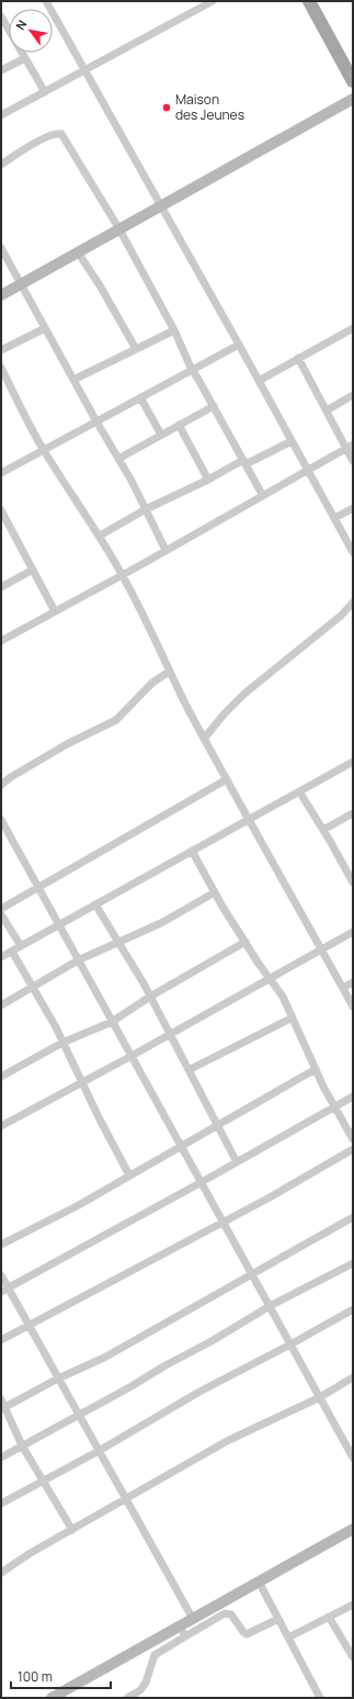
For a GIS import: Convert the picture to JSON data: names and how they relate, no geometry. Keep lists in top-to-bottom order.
{
  "places": ["Maison des Jeunes"],
  "scale_bar": "100 m",
  "north": "top left"
}
